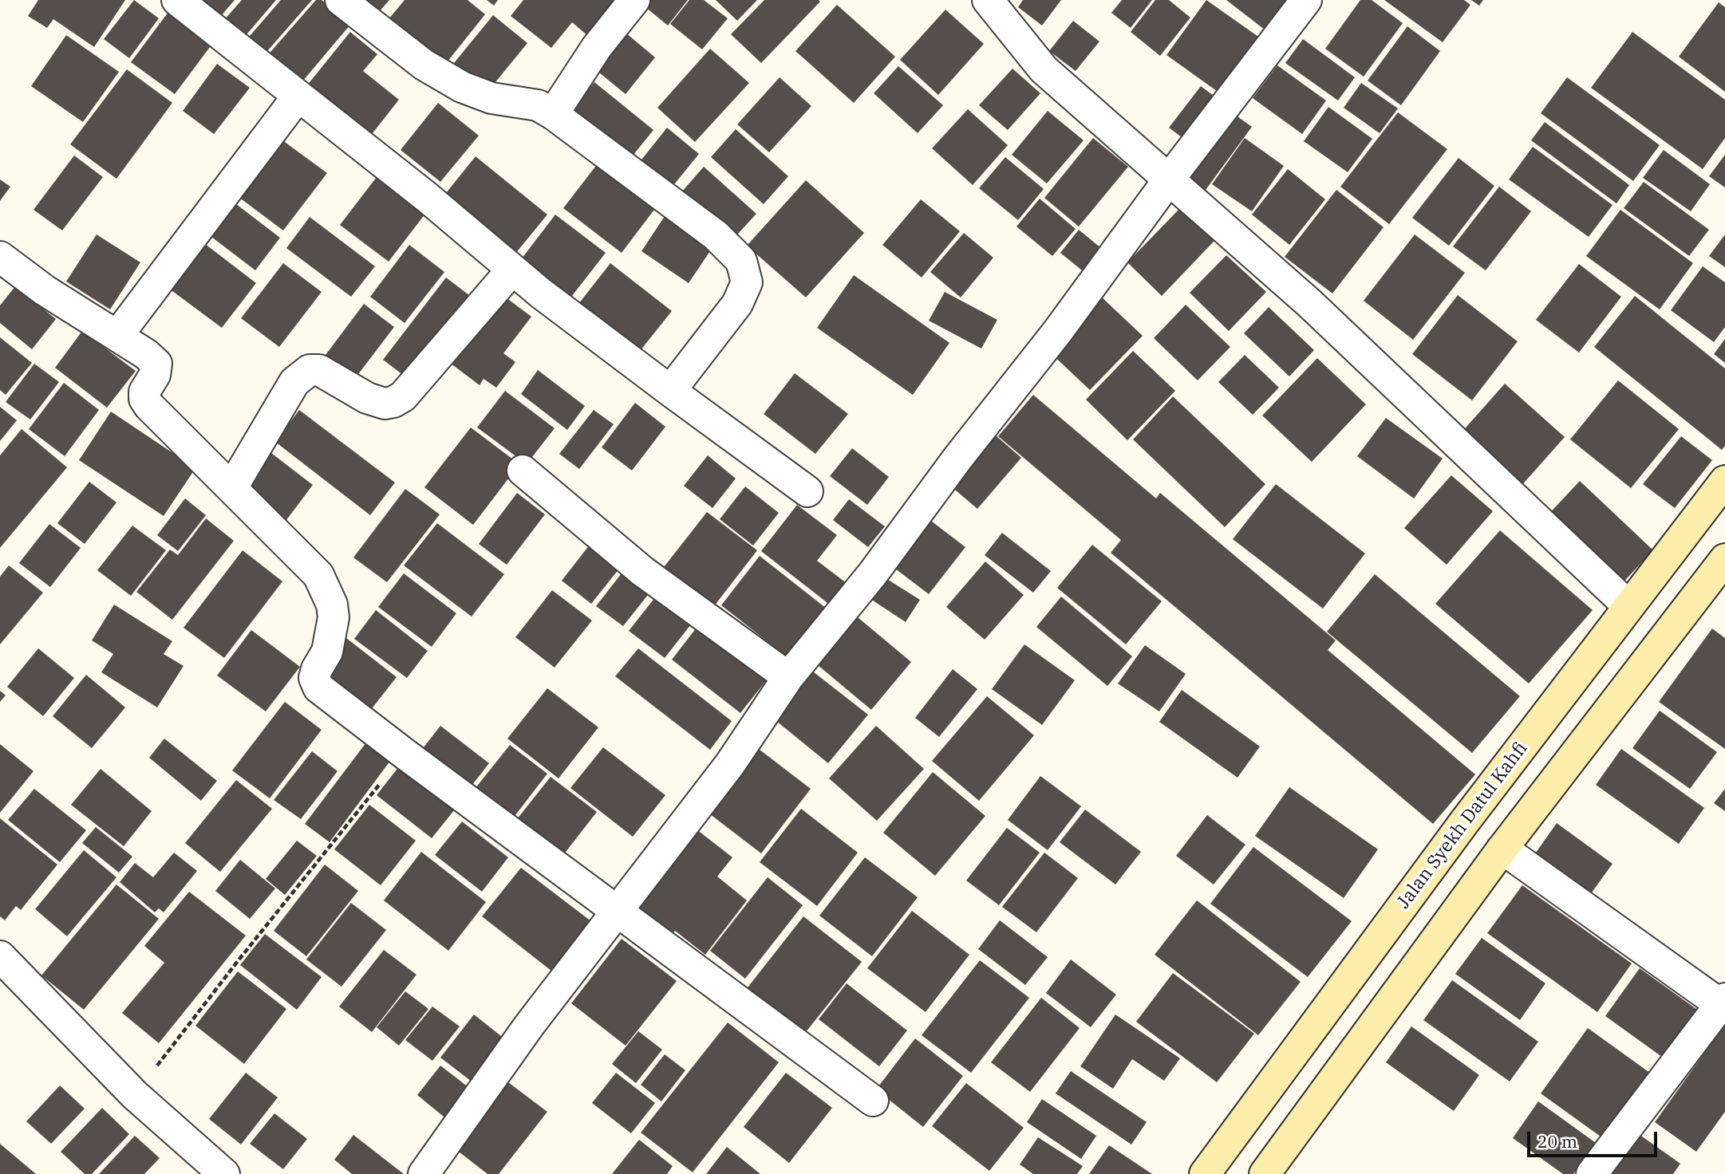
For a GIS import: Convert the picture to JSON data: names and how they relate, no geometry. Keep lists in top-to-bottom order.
{
  "streets": {
    "street": ["Jalan Syekh Datul Kahfi"]
  },
  "scale_bar": "20 m"
}
